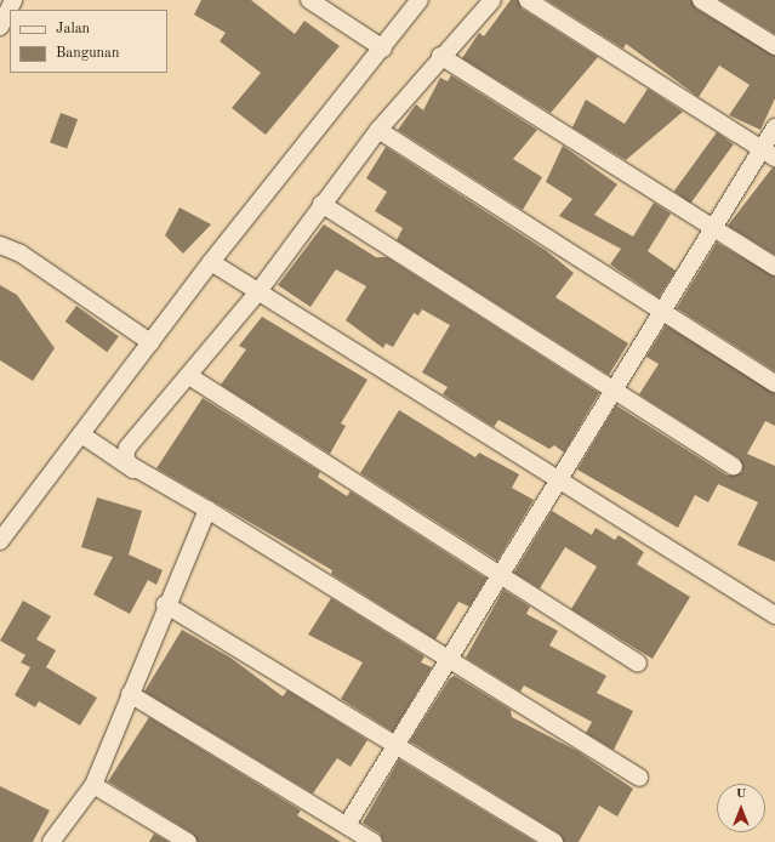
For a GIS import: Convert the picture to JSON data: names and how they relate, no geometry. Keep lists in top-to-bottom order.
{
  "legend": ["Jalan", "Bangunan"],
  "north": "top"
}
